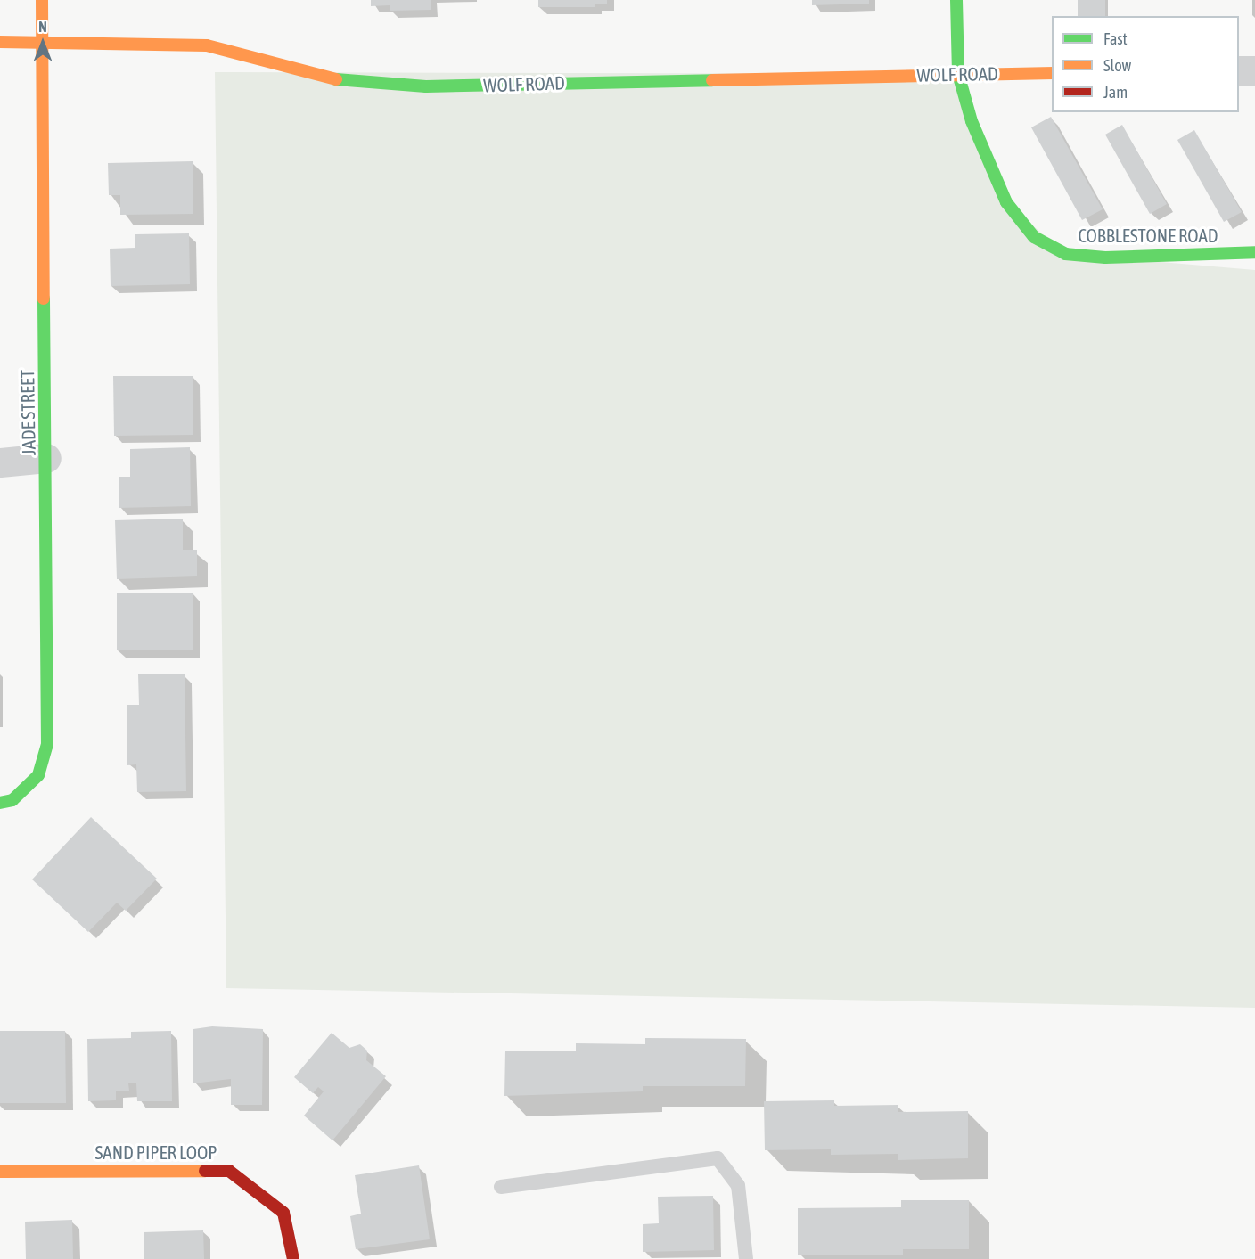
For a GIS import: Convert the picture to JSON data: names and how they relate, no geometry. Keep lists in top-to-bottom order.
{
  "streets": {
    "street": [
      "WOLF ROAD",
      "COBBLESTONE ROAD",
      "JADE STREET",
      "SAND PIPER LOOP"
    ]
  },
  "crossings": [
    ["WOLF ROAD", "COBBLESTONE ROAD"],
    ["WOLF ROAD", "JADE STREET"]
  ],
  "legend": ["Fast", "Slow", "Jam"],
  "north": "top"
}
